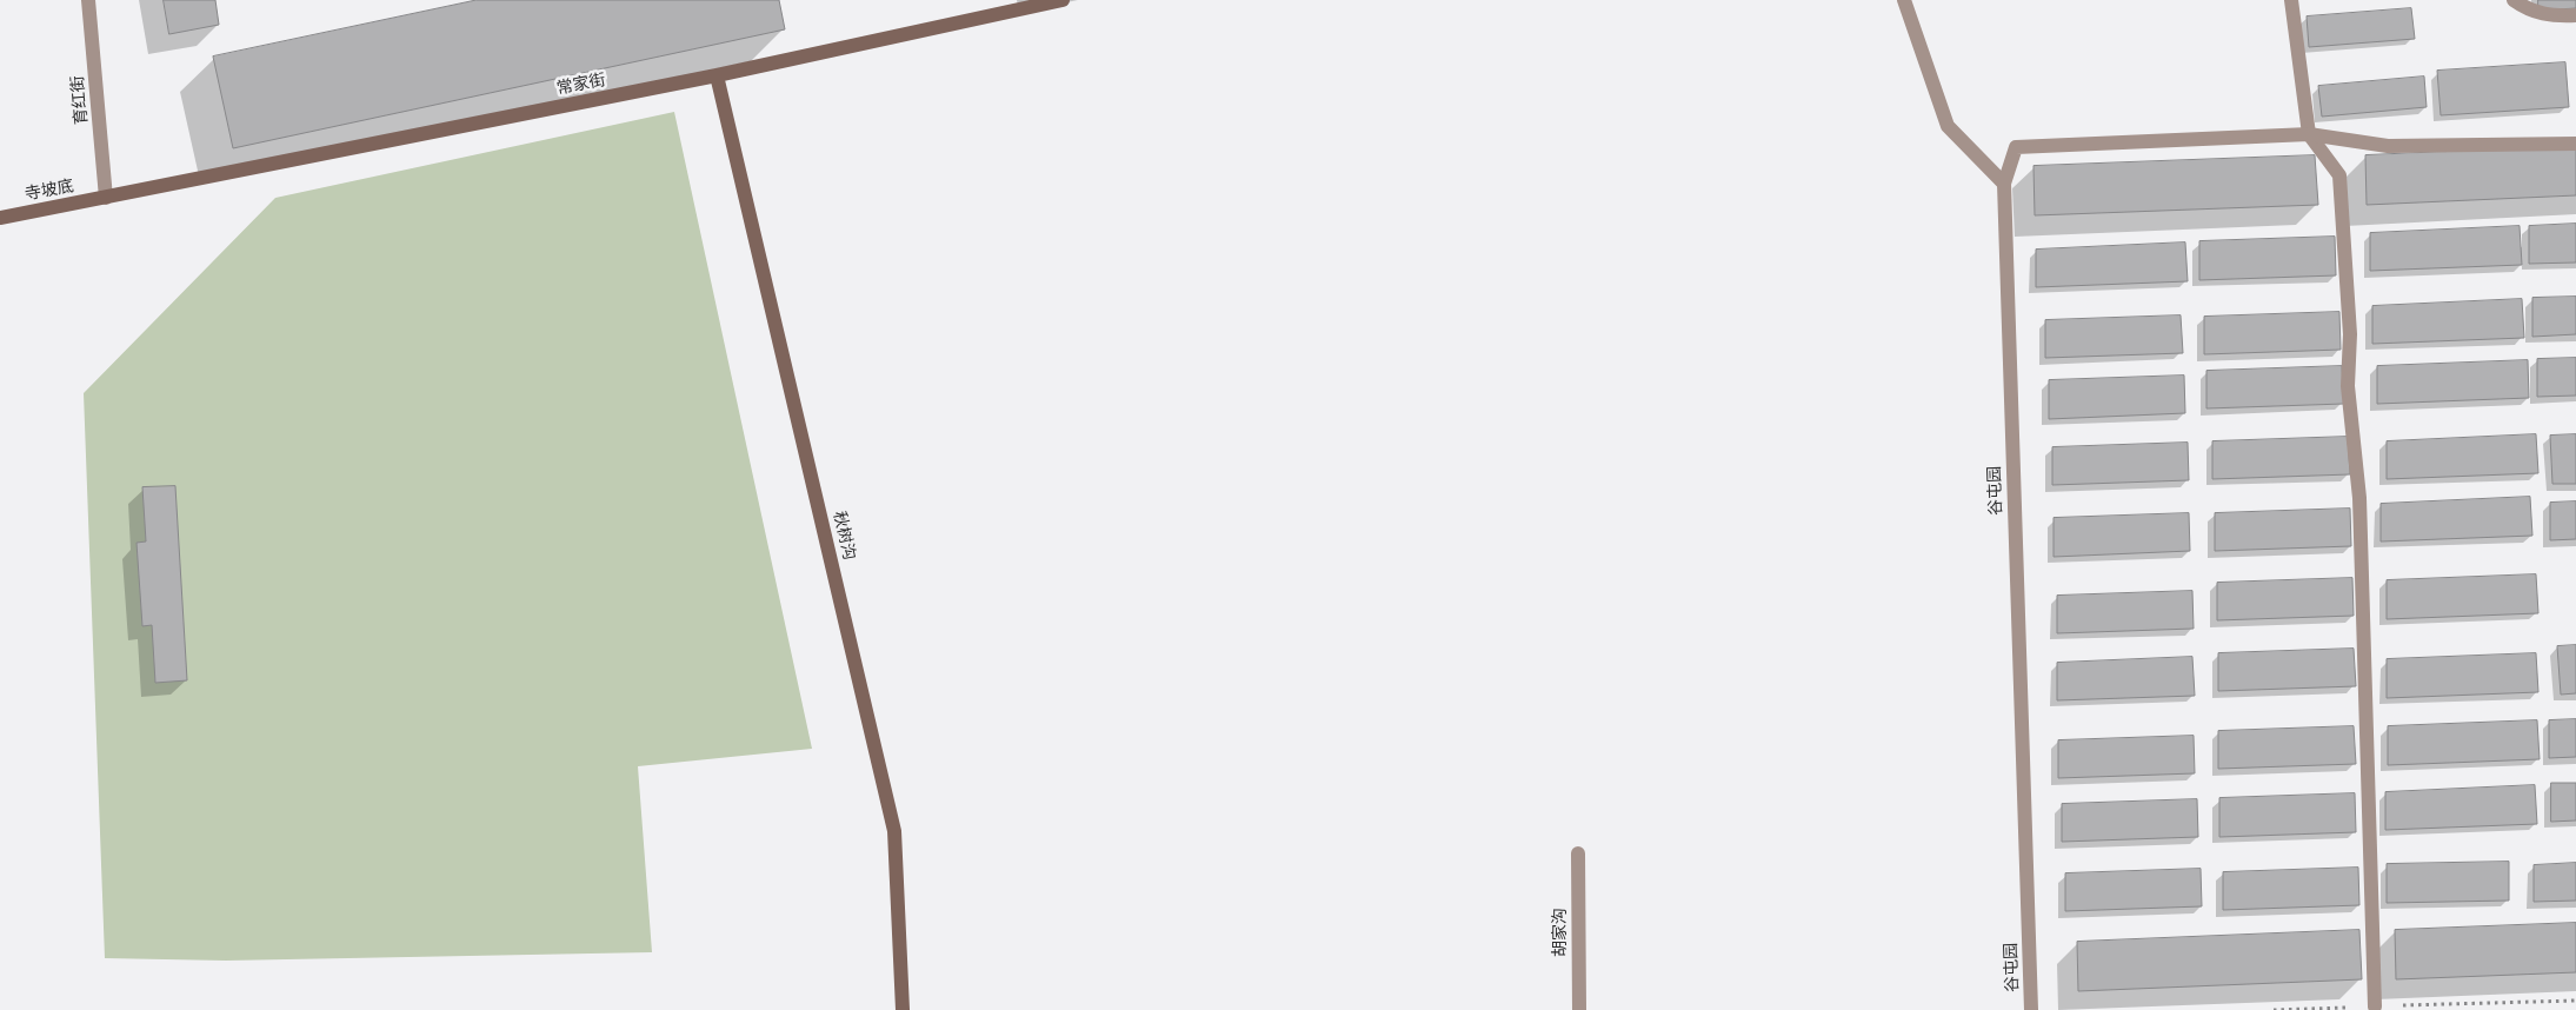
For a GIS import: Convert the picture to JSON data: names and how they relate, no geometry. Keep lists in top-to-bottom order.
{
  "streets": {
    "street": [
      "常家街",
      "育红街",
      "寺坡底",
      "谷屯园",
      "秋树沟",
      "胡家沟"
    ]
  },
  "crossings": [
    ["常家街", "育红街"],
    ["常家街", "寺坡底"],
    ["常家街", "秋树沟"],
    ["育红街", "寺坡底"]
  ]
}
